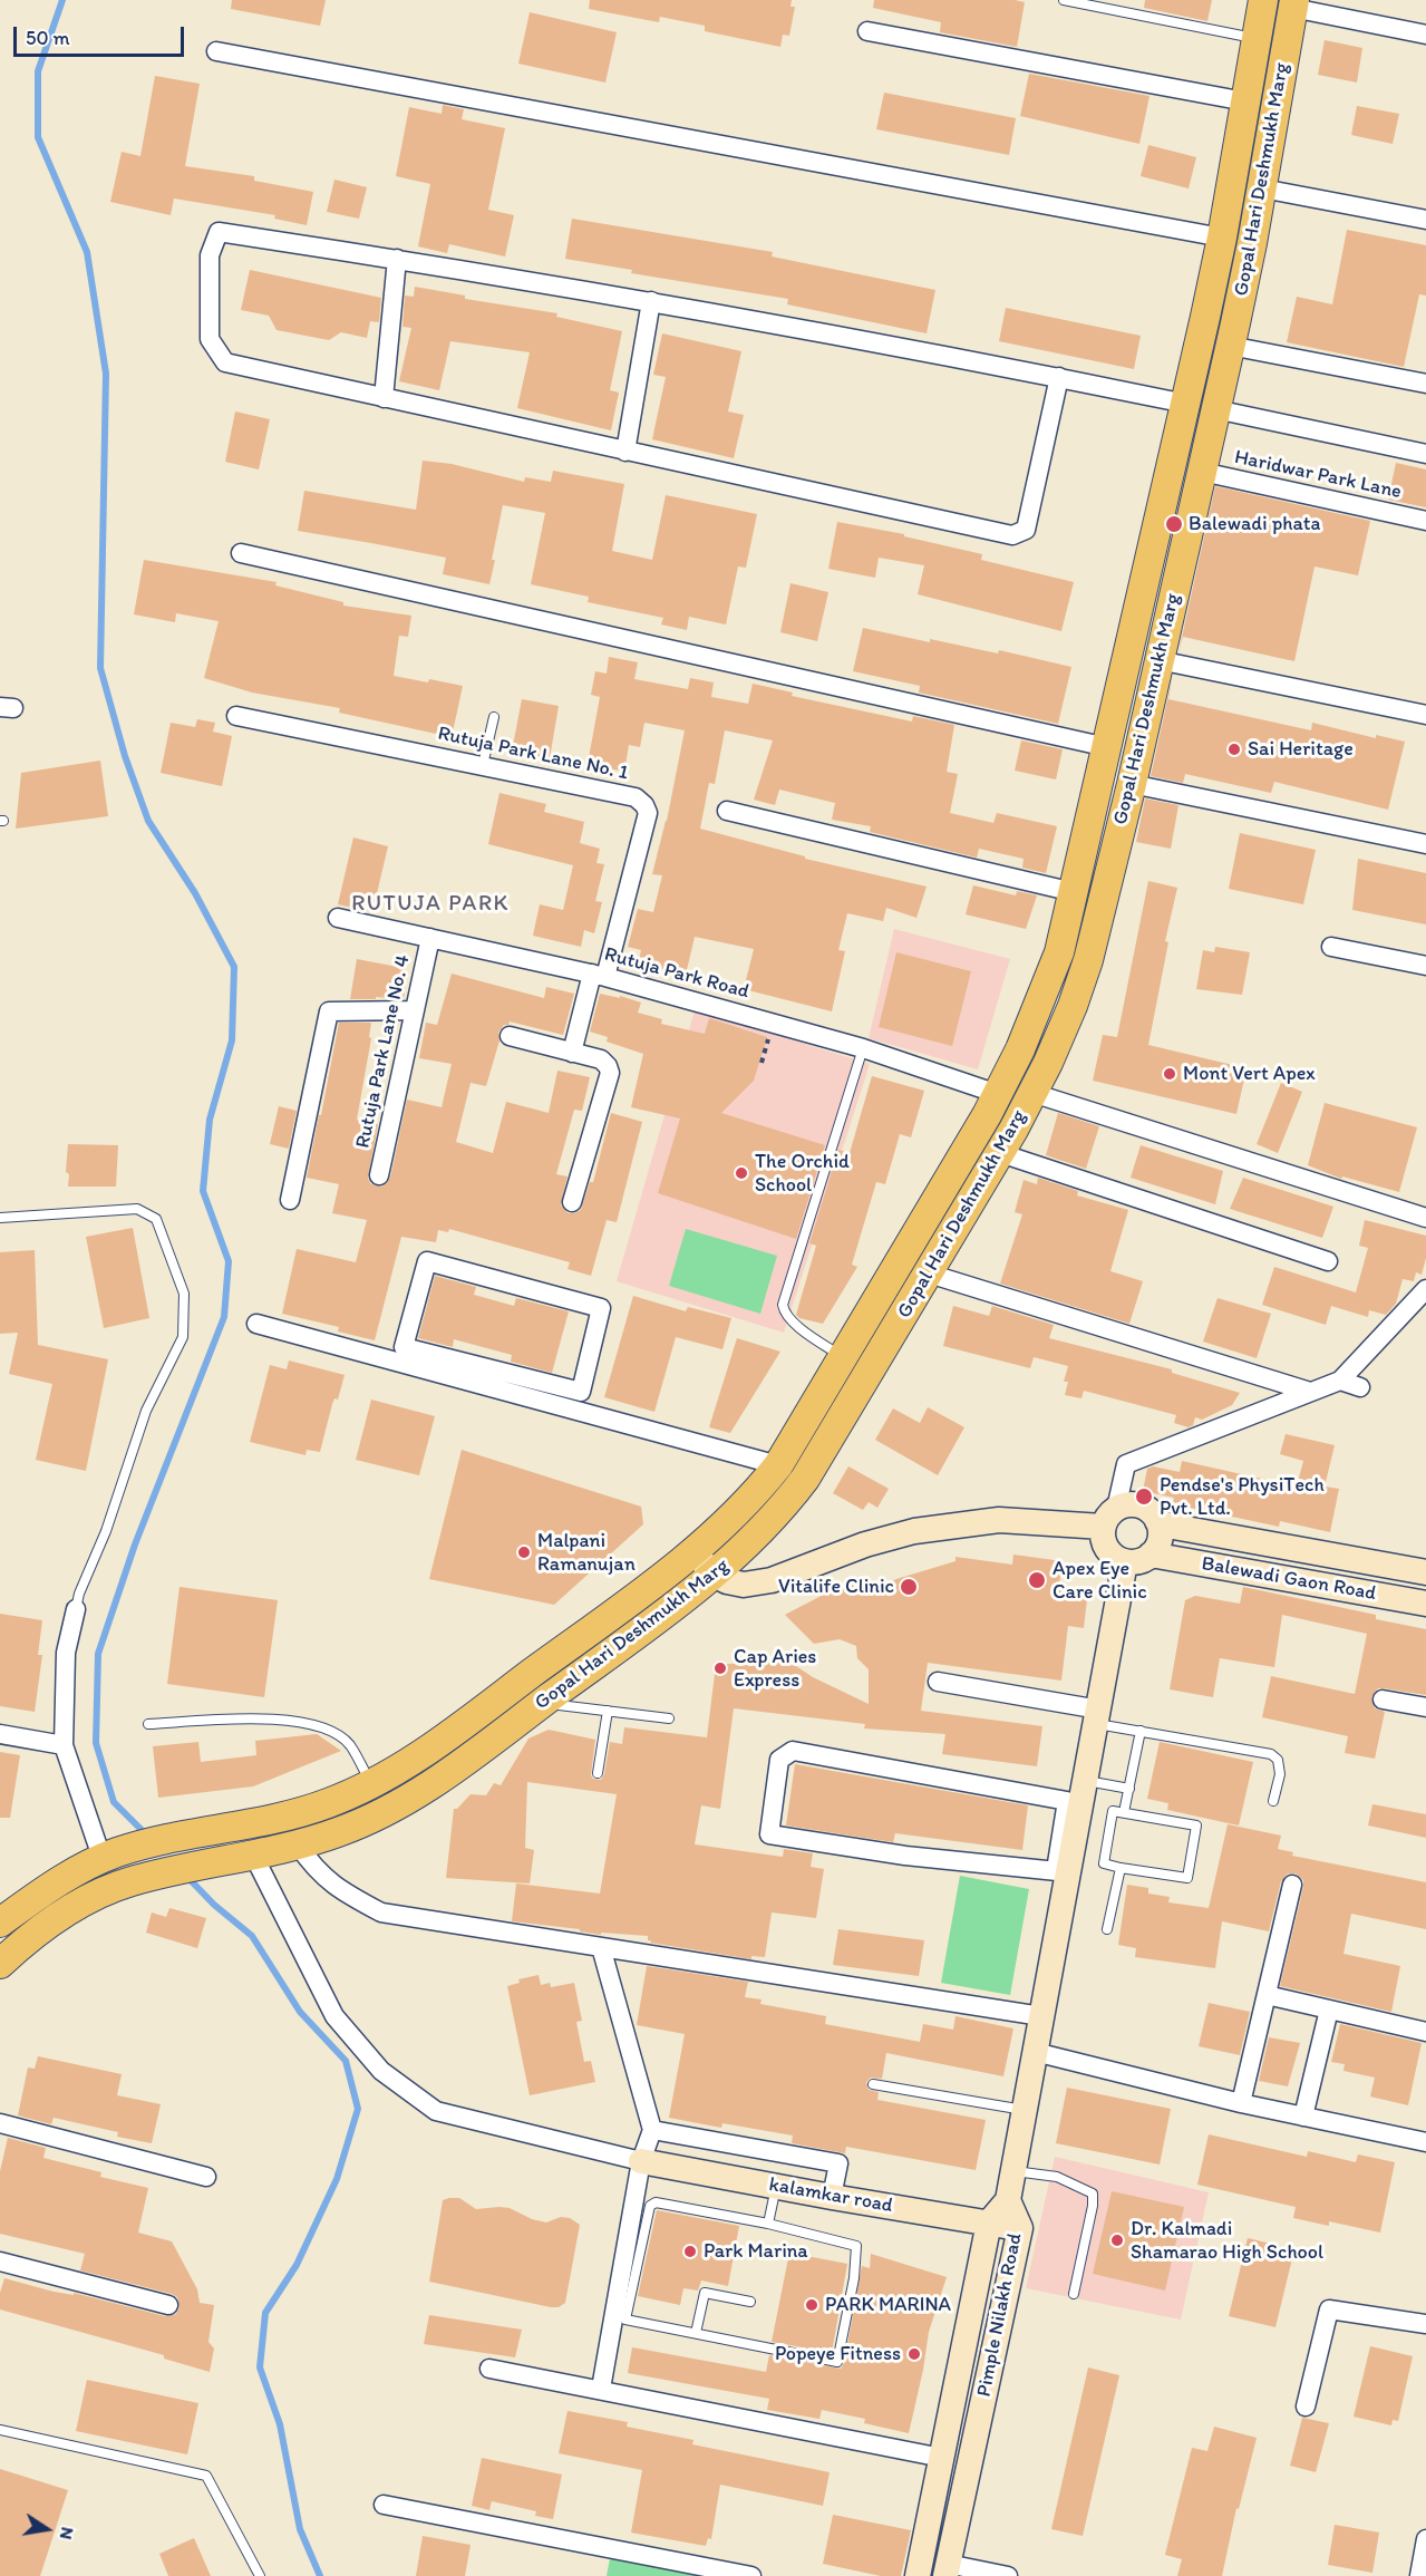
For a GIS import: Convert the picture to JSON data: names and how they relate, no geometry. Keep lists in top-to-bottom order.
{
  "streets": {
    "main road": [
      "Gopal Hari Deshmukh Marg",
      "Balewadi Gaon Road",
      "kalamkar road",
      "Pimple Nilakh Road"
    ],
    "street": [
      "Haridwar Park Lane",
      "Rutuja Park Lane No. 1",
      "Rutuja Park Road",
      "Rutuja Park Lane No. 4"
    ]
  },
  "crossings": [
    ["Gopal Hari Deshmukh Marg", "Haridwar Park Lane"],
    ["Gopal Hari Deshmukh Marg", "Rutuja Park Road"],
    ["Rutuja Park Lane No. 1", "Rutuja Park Road"],
    ["Rutuja Park Road", "Rutuja Park Lane No. 4"],
    ["kalamkar road", "Pimple Nilakh Road"]
  ],
  "districts": ["RUTUJA PARK"],
  "places": [
    "Balewadi phata",
    "Sai Heritage",
    "Mont Vert Apex",
    "The Orchid School",
    "Pendse's PhysiTech Pvt. Ltd.",
    "Malpani Ramanujan",
    "Apex Eye Care Clinic",
    "Vitalife Clinic",
    "Cap Aries Express",
    "Dr. Kalmadi Shamarao High School",
    "Park Marina",
    "PARK MARINA",
    "Popeye Fitness"
  ],
  "scale_bar": "50 m",
  "north": "right"
}
